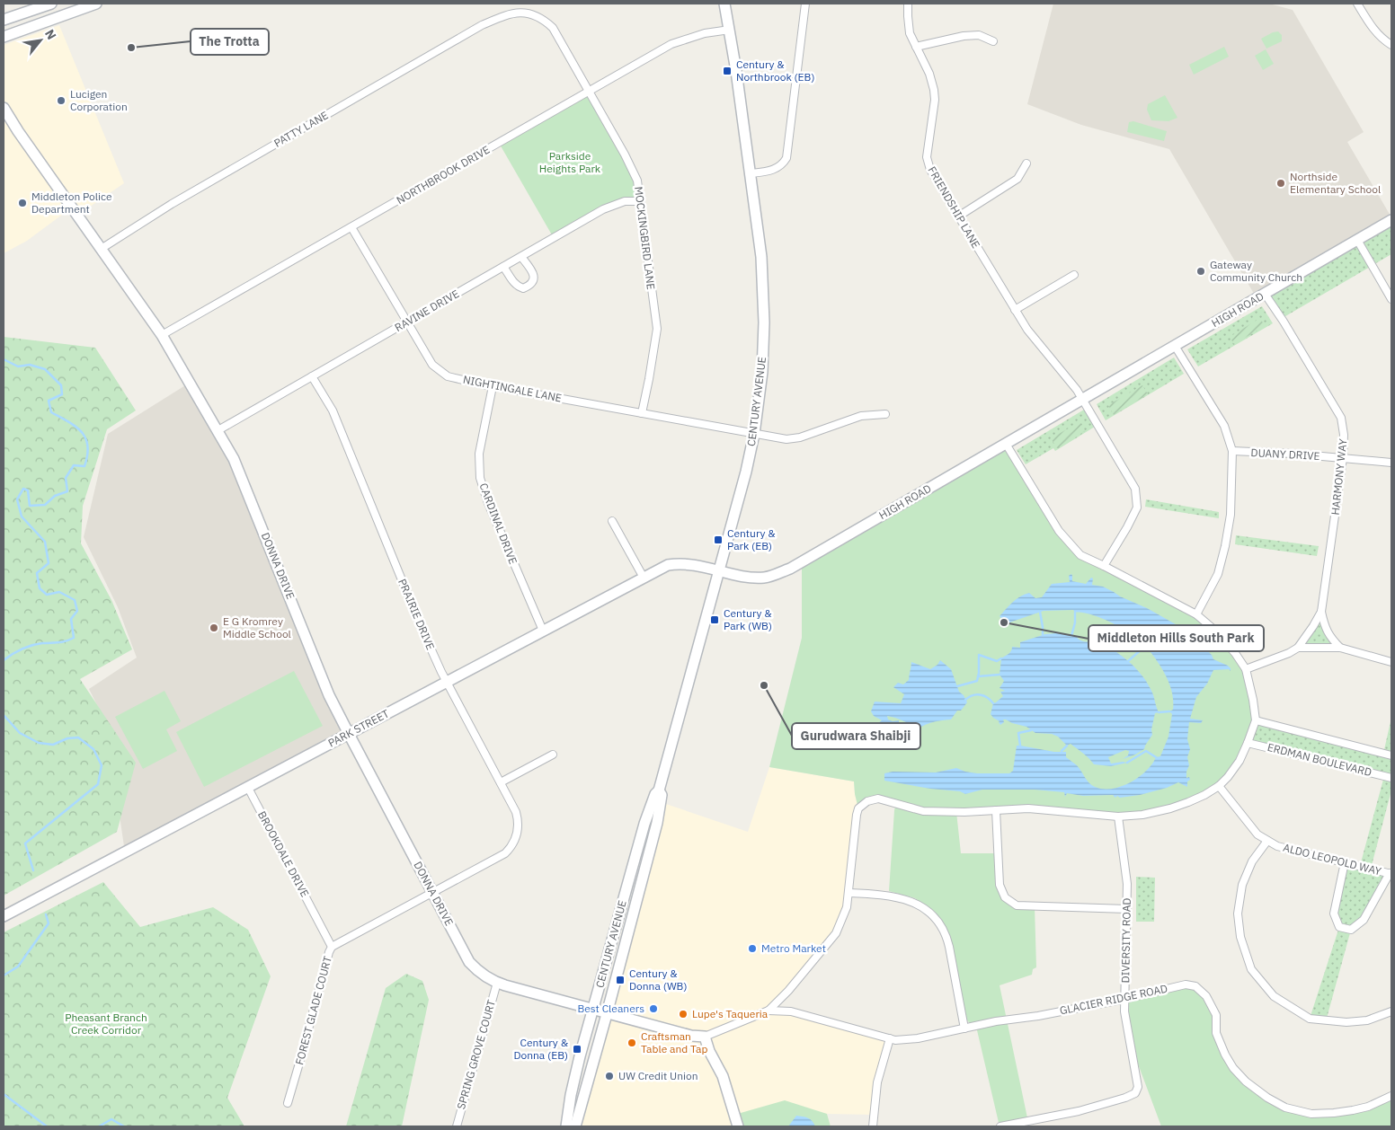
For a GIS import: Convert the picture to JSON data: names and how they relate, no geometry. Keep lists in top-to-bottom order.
{
  "streets": {
    "street": [
      "PATTY LANE",
      "NORTHBROOK DRIVE",
      "FRIENDSHIP LANE",
      "MOCKINGBIRD LANE",
      "HIGH ROAD",
      "RAVINE DRIVE",
      "NIGHTINGALE LANE",
      "CENTURY AVENUE",
      "DUANY DRIVE",
      "HARMONY WAY",
      "CARDINAL DRIVE",
      "DONNA DRIVE",
      "PRAIRIE DRIVE",
      "PARK STREET",
      "ERDMAN BOULEVARD",
      "BROOKDALE DRIVE",
      "ALDO LEOPOLD WAY",
      "DIVERSITY ROAD",
      "GLACIER RIDGE ROAD",
      "FOREST GLADE COURT",
      "SPRING GROVE COURT"
    ]
  },
  "crossings": [
    ["PATTY LANE", "MOCKINGBIRD LANE"],
    ["PATTY LANE", "DONNA DRIVE"],
    ["NORTHBROOK DRIVE", "MOCKINGBIRD LANE"],
    ["NORTHBROOK DRIVE", "NIGHTINGALE LANE"],
    ["NORTHBROOK DRIVE", "CENTURY AVENUE"],
    ["NORTHBROOK DRIVE", "DONNA DRIVE"],
    ["FRIENDSHIP LANE", "HIGH ROAD"],
    ["MOCKINGBIRD LANE", "RAVINE DRIVE"],
    ["MOCKINGBIRD LANE", "NIGHTINGALE LANE"],
    ["HIGH ROAD", "CENTURY AVENUE"],
    ["HIGH ROAD", "HARMONY WAY"],
    ["HIGH ROAD", "PARK STREET"],
    ["RAVINE DRIVE", "NIGHTINGALE LANE"],
    ["RAVINE DRIVE", "DONNA DRIVE"],
    ["RAVINE DRIVE", "PRAIRIE DRIVE"],
    ["NIGHTINGALE LANE", "CENTURY AVENUE"],
    ["NIGHTINGALE LANE", "CARDINAL DRIVE"],
    ["CENTURY AVENUE", "DONNA DRIVE"],
    ["CENTURY AVENUE", "PARK STREET"],
    ["DUANY DRIVE", "HARMONY WAY"],
    ["CARDINAL DRIVE", "PARK STREET"],
    ["DONNA DRIVE", "PRAIRIE DRIVE"],
    ["DONNA DRIVE", "PARK STREET"],
    ["DONNA DRIVE", "SPRING GROVE COURT"],
    ["PRAIRIE DRIVE", "PARK STREET"],
    ["PARK STREET", "BROOKDALE DRIVE"],
    ["BROOKDALE DRIVE", "FOREST GLADE COURT"],
    ["DIVERSITY ROAD", "GLACIER RIDGE ROAD"]
  ],
  "parks": ["Parkside Heights Park", "Pheasant Branch Creek Corridor"],
  "places": {
    "other": [
      "The Trotta",
      "Lucigen Corporation",
      "Northside Elementary School",
      "Middleton Police Department",
      "Gateway Community Church",
      "Middleton Hills South Park",
      "E G Kromrey Middle School",
      "Gurudwara Shaibji",
      "Metro Market",
      "Best Cleaners",
      "Lupe's Taqueria",
      "Craftsman Table and Tap",
      "UW Credit Union"
    ],
    "transit": [
      "Century & Northbrook (EB)",
      "Century & Park (EB)",
      "Century & Park (WB)",
      "Century & Donna (WB)",
      "Century & Donna (EB)"
    ]
  },
  "north": "top right"
}
